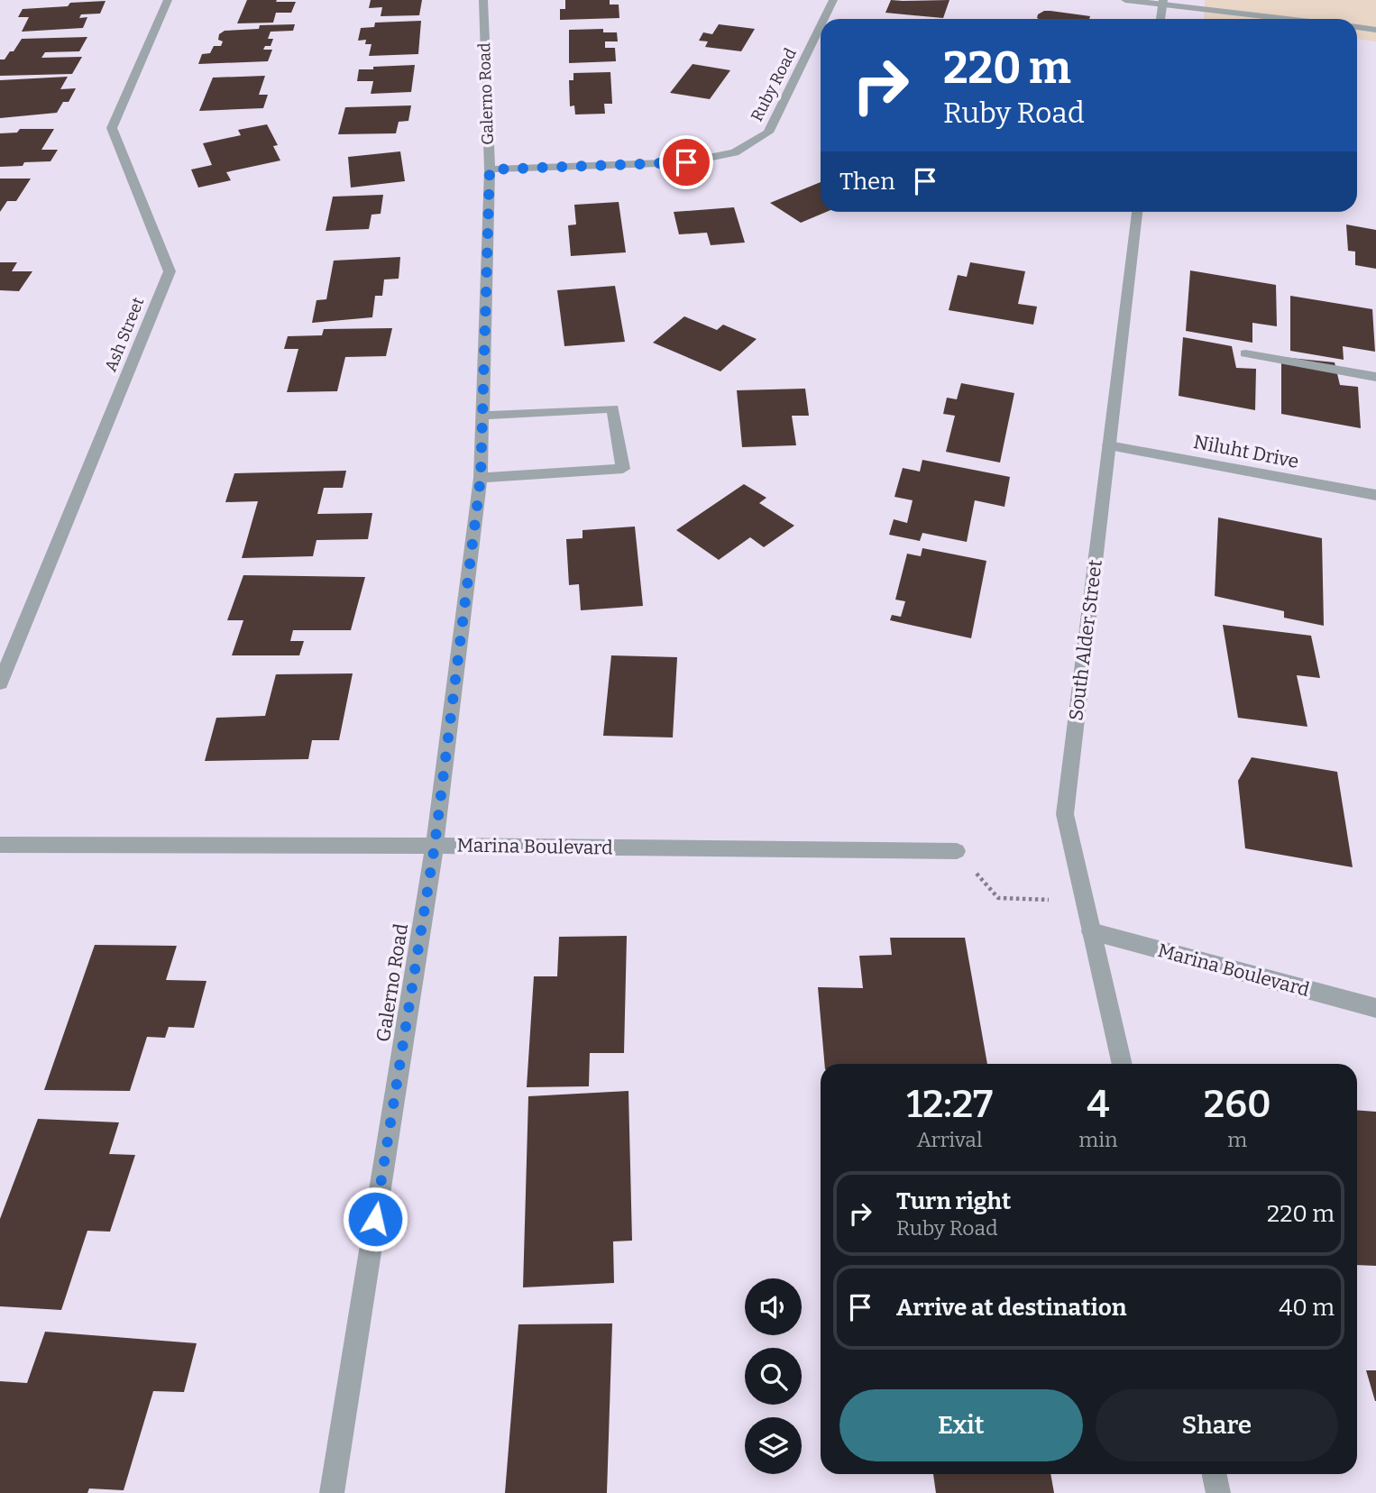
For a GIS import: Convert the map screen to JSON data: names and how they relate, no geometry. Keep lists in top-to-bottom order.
{
  "streets": {
    "street": [
      "Ruby Road",
      "Galerno Road",
      "Ash Street",
      "Niluht Drive",
      "South Alder Street",
      "Marina Boulevard"
    ]
  },
  "crossings": [
    ["Ruby Road", "Galerno Road"],
    ["Galerno Road", "Marina Boulevard"],
    ["Niluht Drive", "South Alder Street"],
    ["South Alder Street", "Marina Boulevard"]
  ],
  "page": {
    "turn": ["220 m", "Ruby Road"],
    "then": "Then",
    "eta": [
      "12:27",
      "Arrival",
      "4",
      "min",
      "260",
      "m"
    ],
    "list": [
      {
        "name": "Turn right",
        "note": "Ruby Road",
        "value": "220 m"
      },
      {
        "name": "Arrive at destination",
        "value": "40 m"
      }
    ],
    "buttons": ["Exit", "Share"]
  }
}
